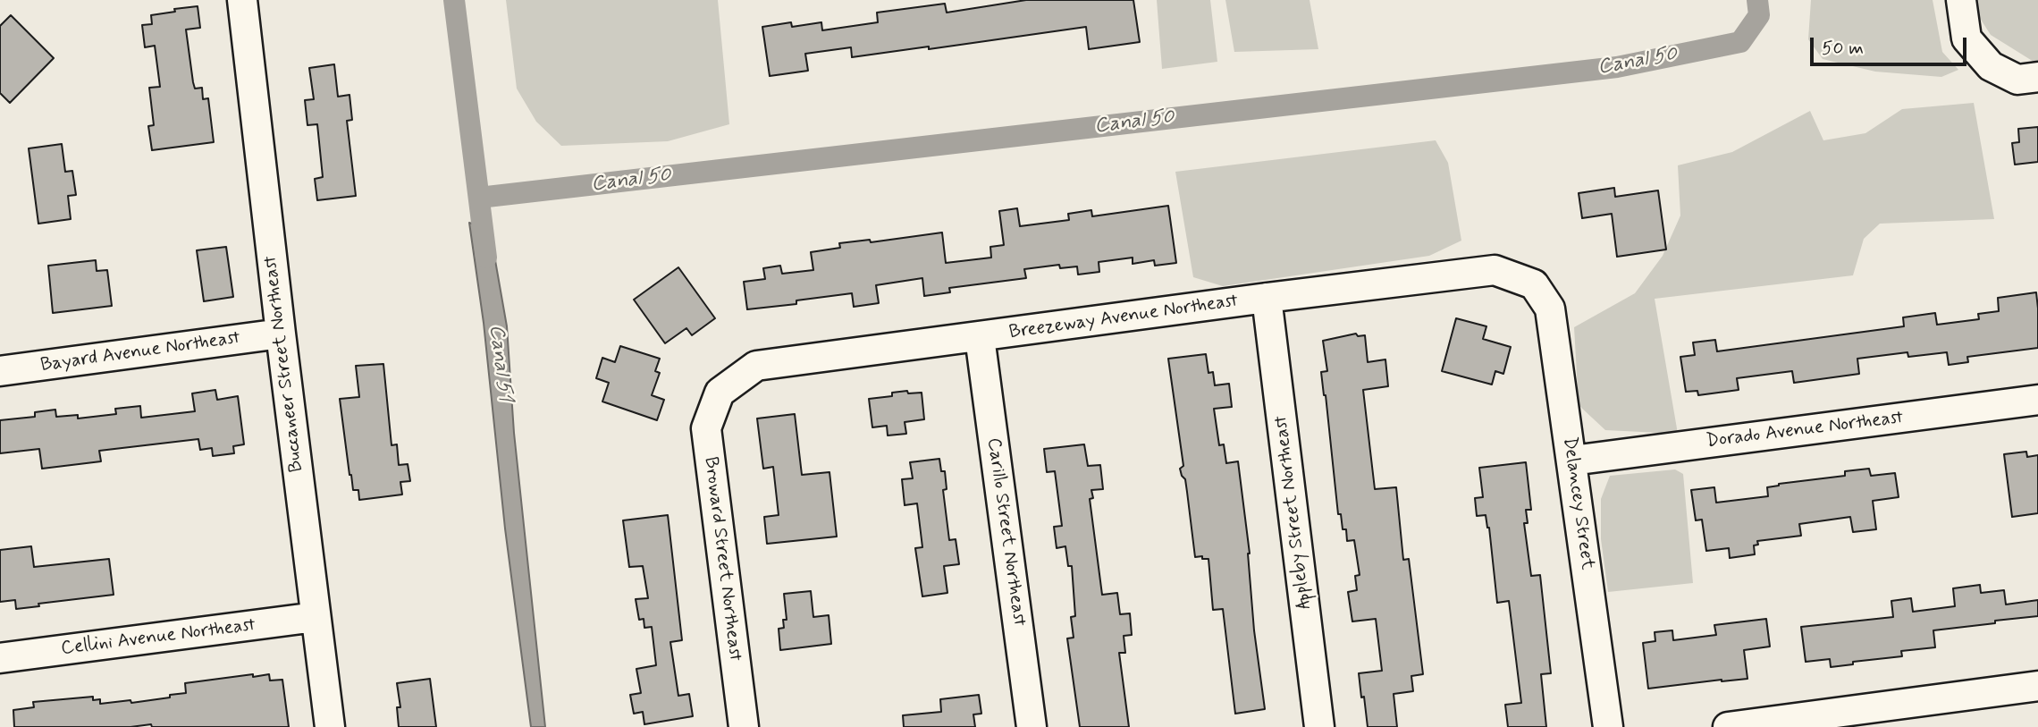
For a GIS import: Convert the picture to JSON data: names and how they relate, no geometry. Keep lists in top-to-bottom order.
{
  "streets": {
    "street": [
      "Breezeway Avenue Northeast",
      "Bayard Avenue Northeast",
      "Buccaneer Street Northeast",
      "Dorado Avenue Northeast",
      "Delancey Street",
      "Appleby Street Northeast",
      "Carillo Street Northeast",
      "Broward Street Northeast",
      "Cellini Avenue Northeast"
    ]
  },
  "crossings": [
    ["Breezeway Avenue Northeast", "Delancey Street"],
    ["Breezeway Avenue Northeast", "Appleby Street Northeast"],
    ["Breezeway Avenue Northeast", "Carillo Street Northeast"],
    ["Breezeway Avenue Northeast", "Broward Street Northeast"],
    ["Bayard Avenue Northeast", "Buccaneer Street Northeast"],
    ["Buccaneer Street Northeast", "Cellini Avenue Northeast"],
    ["Dorado Avenue Northeast", "Delancey Street"]
  ],
  "water": ["Canal 50", "Canal 51"],
  "scale_bar": "50 m"
}
